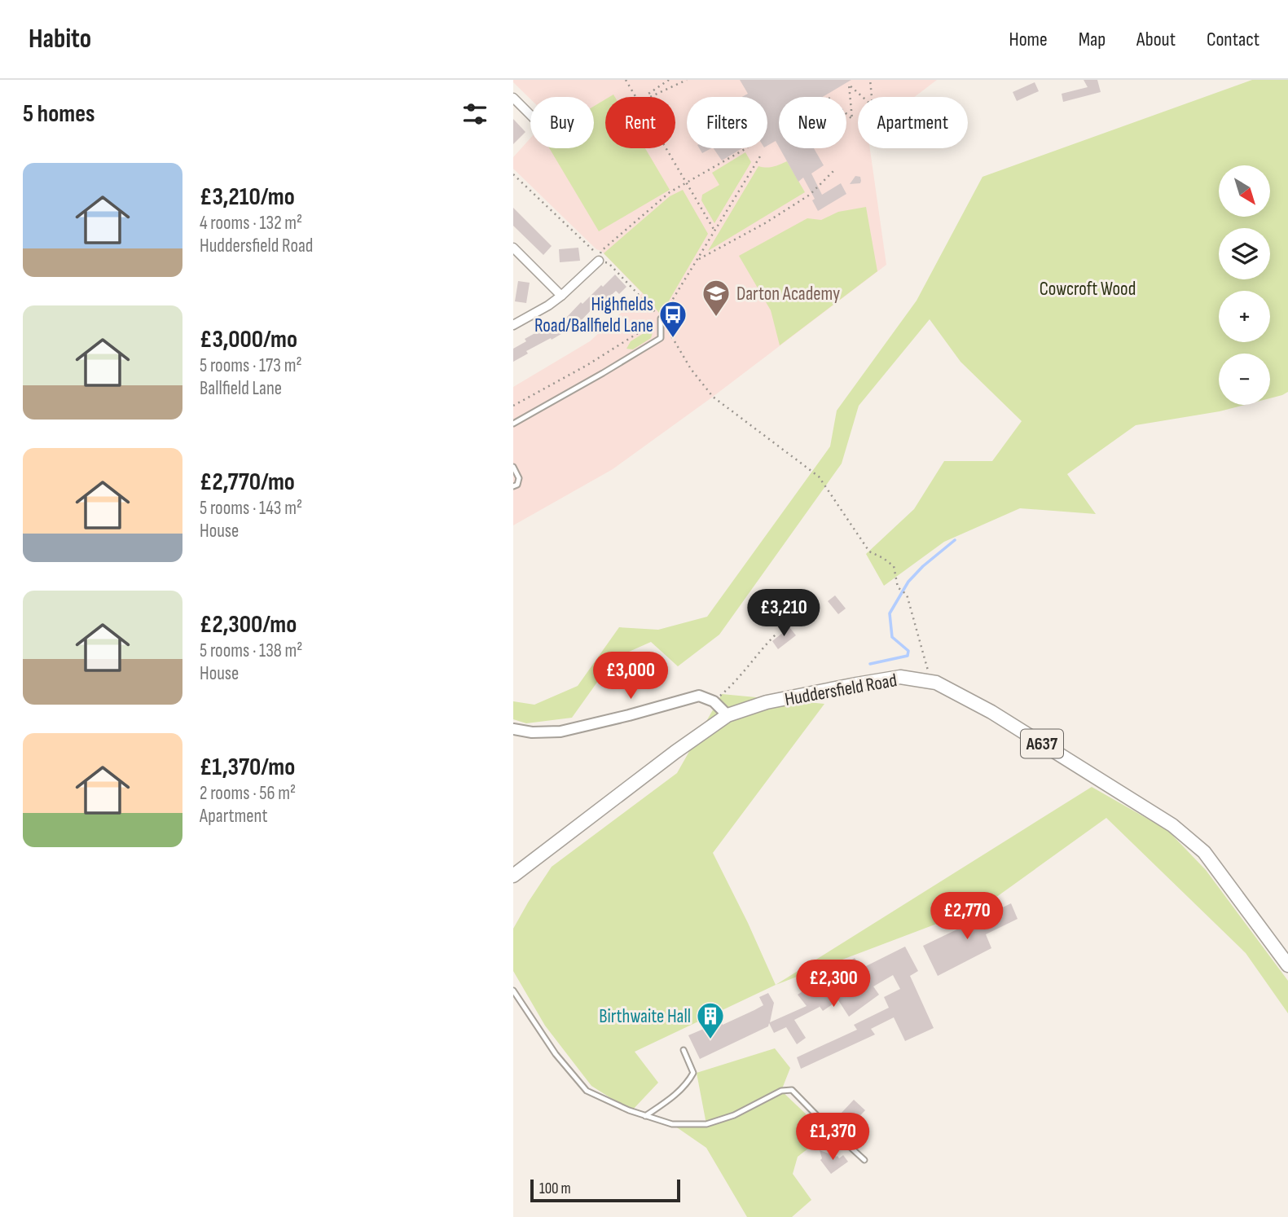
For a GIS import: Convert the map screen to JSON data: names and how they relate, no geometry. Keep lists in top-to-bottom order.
{
  "streets": {
    "highway": ["Huddersfield Road", "A637"]
  },
  "parks": ["Cowcroft Wood"],
  "places": {
    "school or university": ["Darton Academy"],
    "bus stop": ["Highfields Road/Ballfield Lane"],
    "building": ["Birthwaite Hall"]
  },
  "scale_bar": "100 m",
  "north": "bottom right",
  "page": {
    "header": "Habito",
    "nav": [
      "Home",
      "Map",
      "About",
      "Contact"
    ],
    "heading": "5 homes",
    "chip": [
      "Buy",
      "Rent",
      "Filters",
      "New",
      "Apartment"
    ],
    "list": [
      {
        "name": "£3,210/mo",
        "note": "4 rooms · 132 m² · Huddersfield Road"
      },
      {
        "name": "£3,000/mo",
        "note": "5 rooms · 173 m² · Ballfield Lane"
      },
      {
        "name": "£2,770/mo",
        "note": "5 rooms · 143 m² · House"
      },
      {
        "name": "£2,300/mo",
        "note": "5 rooms · 138 m² · House"
      },
      {
        "name": "£1,370/mo",
        "note": "2 rooms · 56 m² · Apartment"
      }
    ],
    "map_buttons": ["+", "−"],
    "price": [
      "£3,210",
      "£3,000",
      "£2,770",
      "£2,300",
      "£1,370"
    ],
    "scale": "100 m"
  }
}
